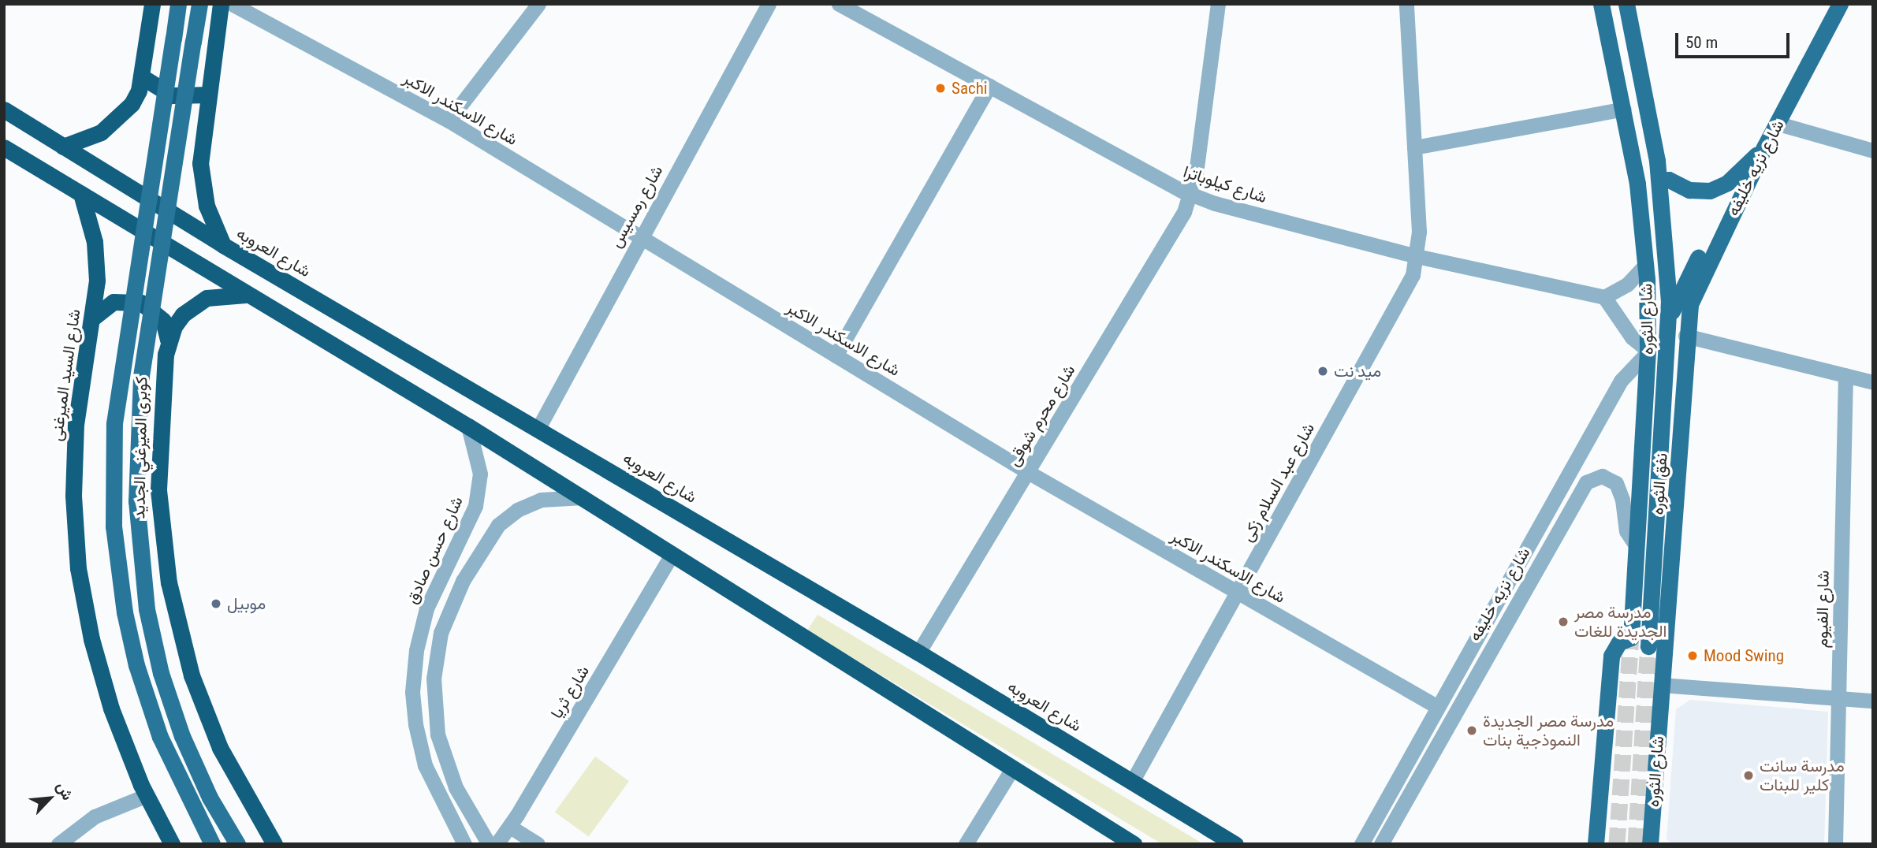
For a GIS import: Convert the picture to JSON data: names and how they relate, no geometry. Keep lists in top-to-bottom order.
{
  "streets": {
    "highway": ["شارع العروبه", "شارع السيد الميرغنى"],
    "main road": [
      "شارع نزيه خليفه",
      "شارع الثوره",
      "كوبرى الميرغني الجديد",
      "نفق الثوره"
    ],
    "street": [
      "شارع الاسكندر الاكبر",
      "شارع كيلوباترا",
      "شارع رمسيس",
      "شارع محرم شوقى",
      "شارع عبد السلام زكى",
      "شارع حسن صادق",
      "شارع الفيوم",
      "شارع ثريا"
    ]
  },
  "crossings": [
    ["شارع الاسكندر الاكبر", "شارع نزيه خليفه"],
    ["شارع الاسكندر الاكبر", "شارع رمسيس"],
    ["شارع الاسكندر الاكبر", "شارع محرم شوقى"],
    ["شارع الاسكندر الاكبر", "شارع عبد السلام زكى"],
    ["شارع نزيه خليفه", "شارع الثوره"],
    ["شارع كيلوباترا", "شارع محرم شوقى"],
    ["شارع كيلوباترا", "شارع عبد السلام زكى"],
    ["شارع رمسيس", "شارع العروبه"],
    ["شارع العروبه", "شارع محرم شوقى"],
    ["شارع العروبه", "شارع عبد السلام زكى"],
    ["شارع الثوره", "نفق الثوره"]
  ],
  "places": [
    "Sachi",
    "ميد نت",
    "موبيل",
    "مدرسة مصر الجديدة للغات",
    "Mood Swing",
    "مدرسة مصر الجديدة النموذجية بنات",
    "مدرسة سانت كلير للبنات"
  ],
  "scale_bar": "50 m",
  "north": "top right"
}
